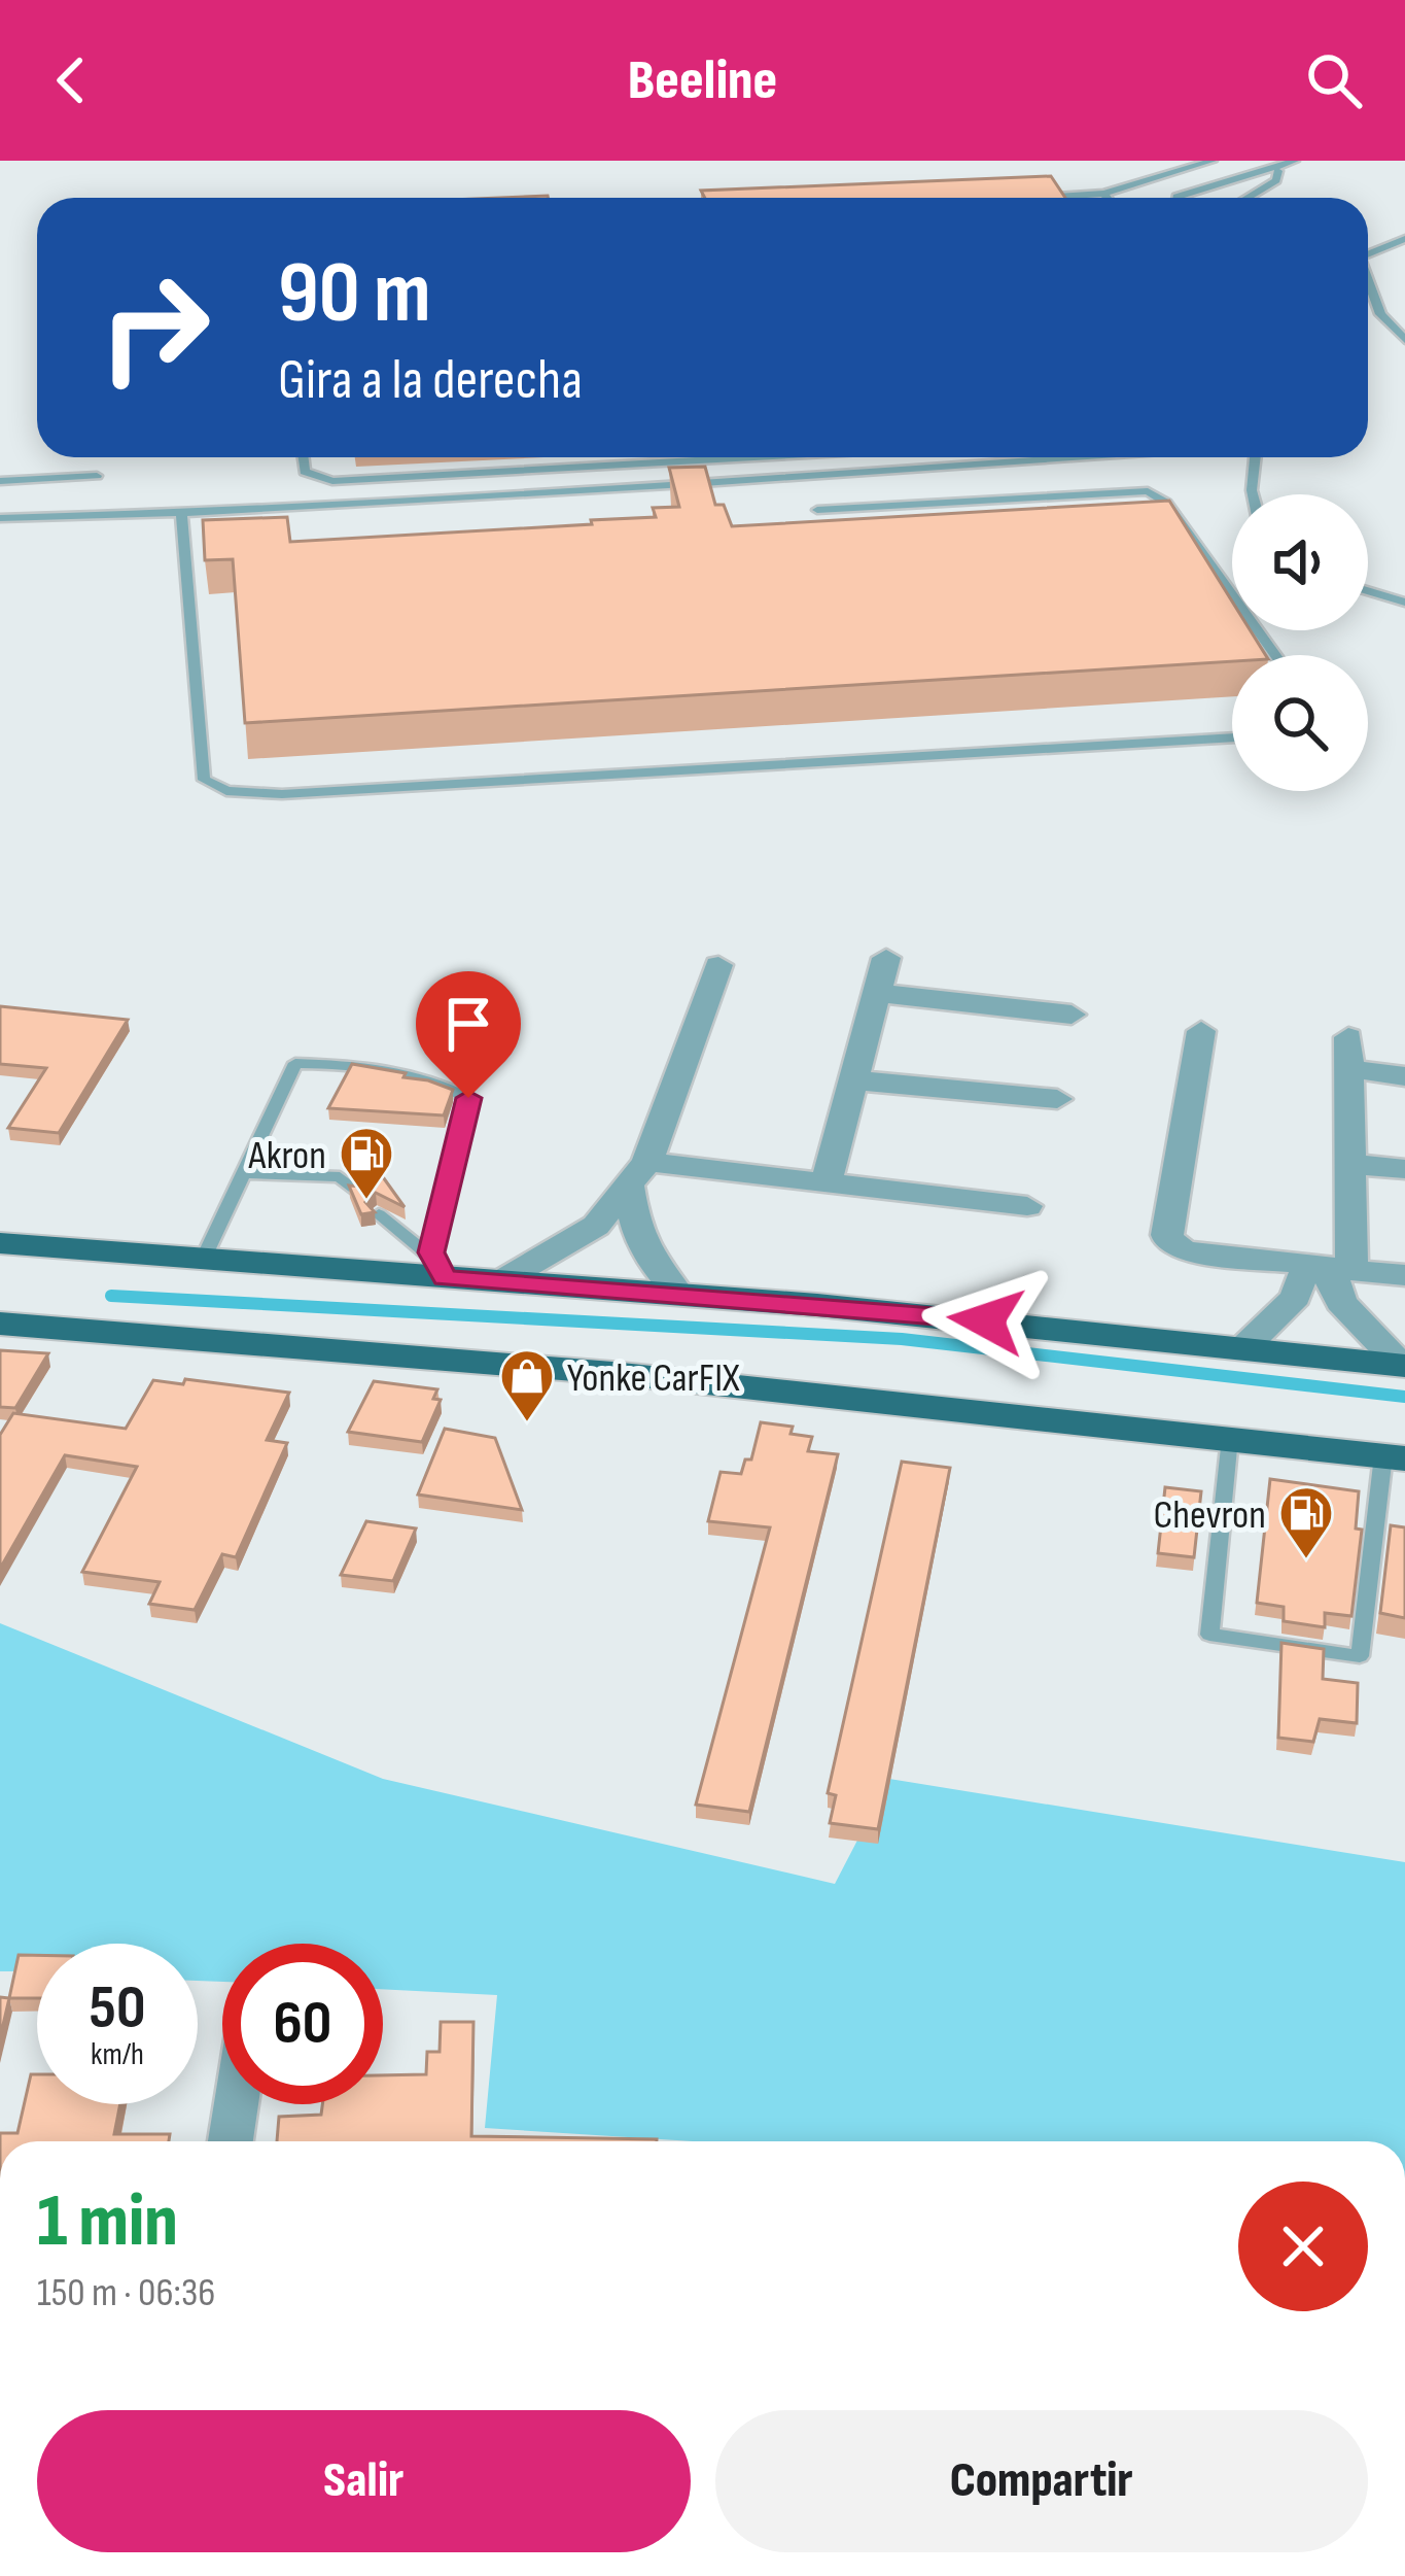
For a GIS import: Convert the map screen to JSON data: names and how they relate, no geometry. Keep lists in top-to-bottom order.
{
  "places": {
    "fuel station": ["Akron", "Chevron"],
    "shop": ["Yonke CarFIX"]
  },
  "page": {
    "header": "Beeline",
    "turn": ["90 m", "Gira a la derecha"],
    "speed": "50 km/h",
    "limit": "60",
    "heading": ["1 min", "150 m · 06:36"],
    "buttons": ["Salir", "Compartir"]
  }
}
